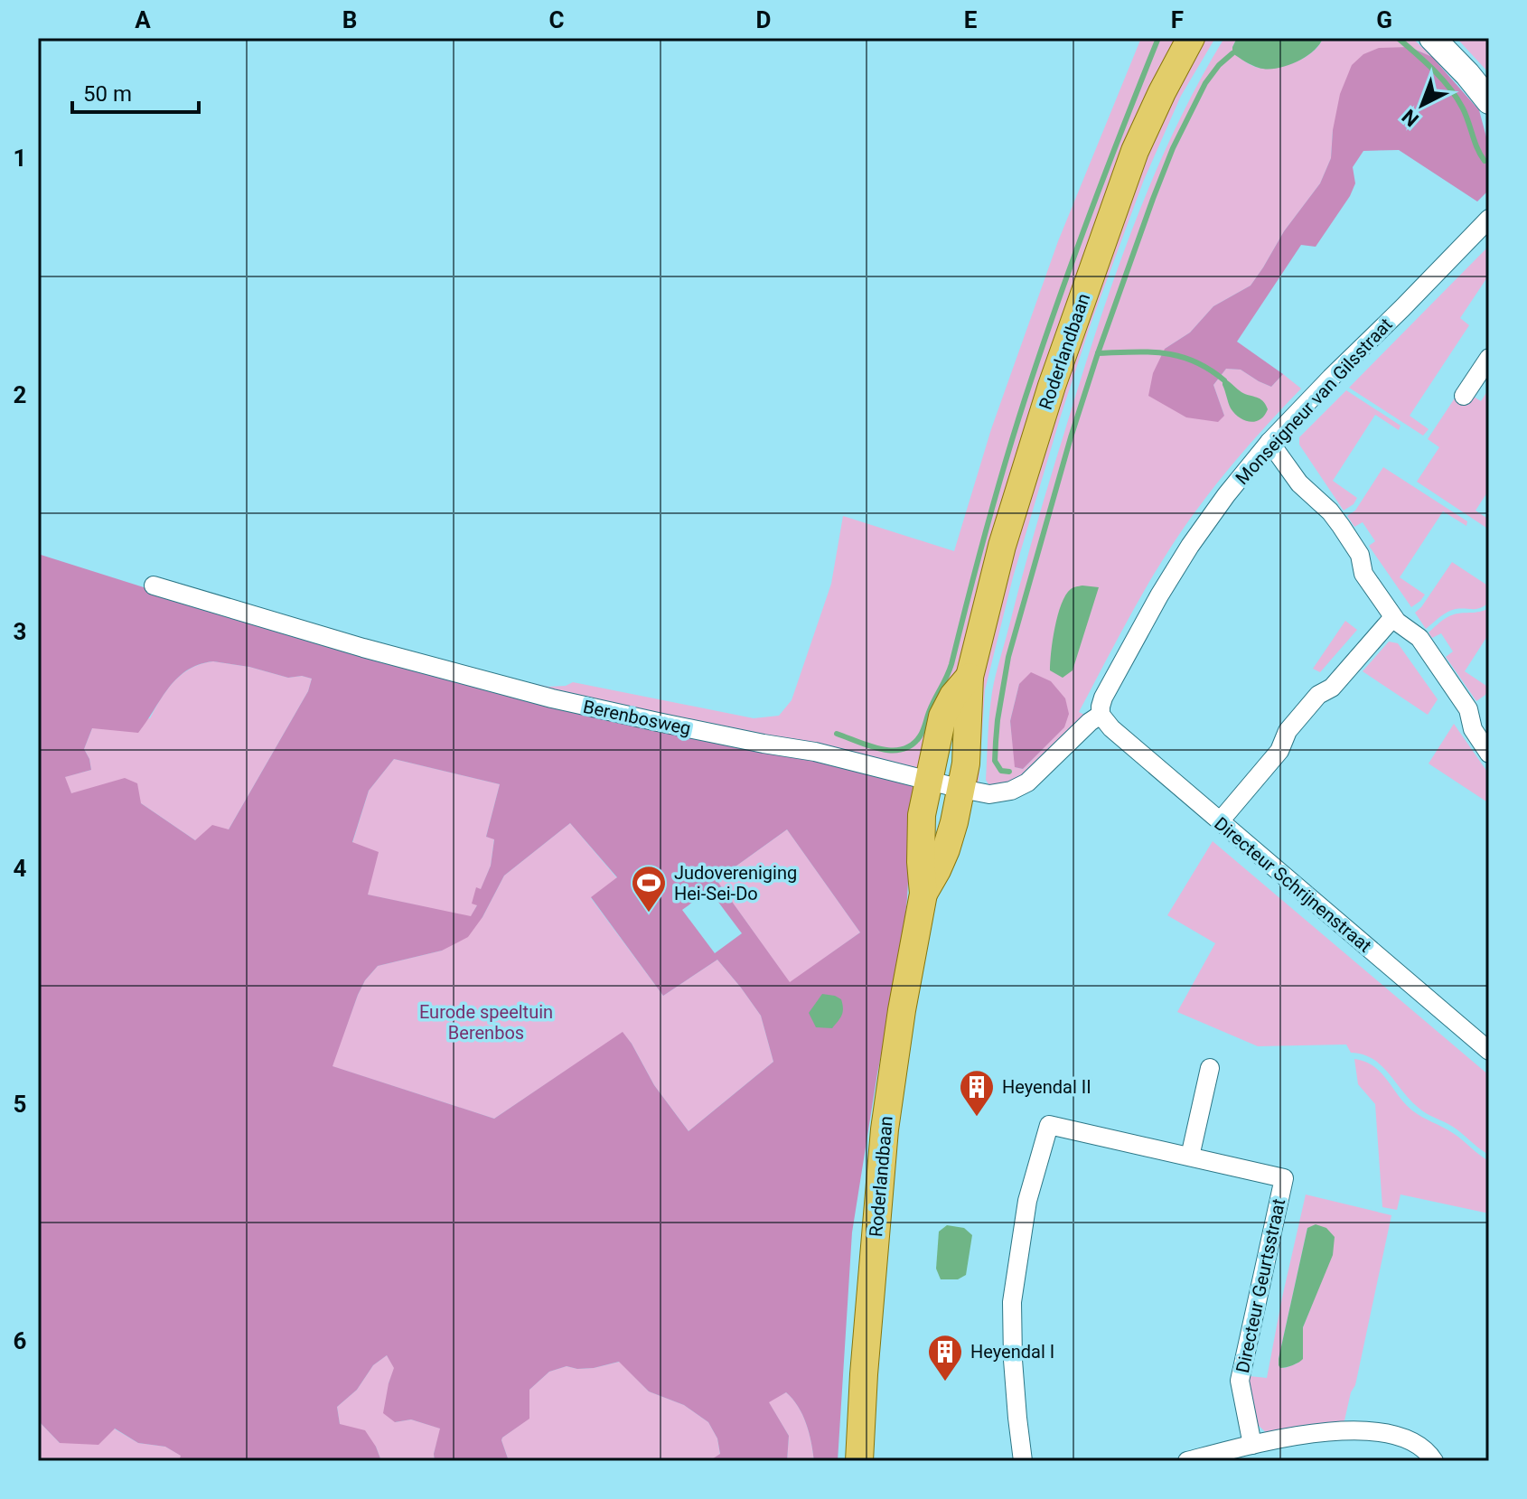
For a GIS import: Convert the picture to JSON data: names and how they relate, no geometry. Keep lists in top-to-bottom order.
{
  "streets": {
    "main road": ["Roderlandbaan"],
    "street": [
      "Monseigneur van Gilsstraat",
      "Berenbosweg",
      "Directeur Schrijnenstraat",
      "Directeur Geurtsstraat"
    ]
  },
  "crossings": [
    ["Roderlandbaan", "Berenbosweg"],
    ["Monseigneur van Gilsstraat", "Berenbosweg"],
    ["Monseigneur van Gilsstraat", "Directeur Schrijnenstraat"],
    ["Berenbosweg", "Directeur Schrijnenstraat"]
  ],
  "parks": ["Eurode speeltuin Berenbos"],
  "places": {
    "sports": ["Judovereniging Hei-Sei-Do"],
    "building": ["Heyendal II", "Heyendal I"]
  },
  "scale_bar": "50 m",
  "north": "bottom left",
  "grid": {
    "columns": [
      "A",
      "B",
      "C",
      "D",
      "E",
      "F",
      "G"
    ],
    "rows": [
      "1",
      "2",
      "3",
      "4",
      "5",
      "6"
    ]
  }
}
